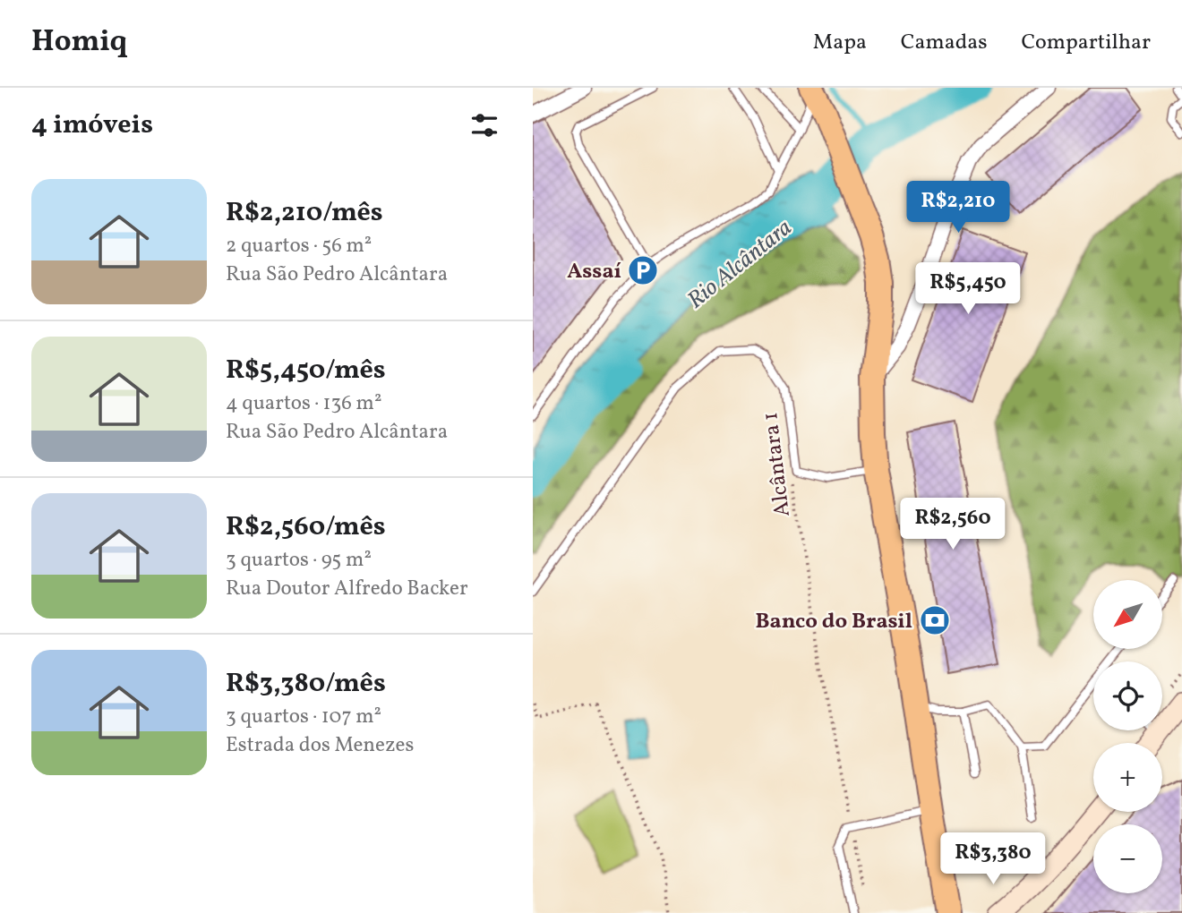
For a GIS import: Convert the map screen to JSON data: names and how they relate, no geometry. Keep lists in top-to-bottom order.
{
  "streets": {
    "path": ["Alcântara 1"]
  },
  "water": ["Rio Alcântara"],
  "places": {
    "parking": ["Assaí"],
    "bank": ["Banco do Brasil"]
  },
  "north": "bottom left",
  "page": {
    "header": "Homiq",
    "nav": ["Mapa", "Camadas", "Compartilhar"],
    "heading": "4 imóveis",
    "list": [
      {
        "name": "R$2,210/mês",
        "note": "2 quartos · 56 m² · Rua São Pedro Alcântara"
      },
      {
        "name": "R$5,450/mês",
        "note": "4 quartos · 136 m² · Rua São Pedro Alcântara"
      },
      {
        "name": "R$2,560/mês",
        "note": "3 quartos · 95 m² · Rua Doutor Alfredo Backer"
      },
      {
        "name": "R$3,380/mês",
        "note": "3 quartos · 107 m² · Estrada dos Menezes"
      }
    ],
    "price": [
      "R$2,210",
      "R$5,450",
      "R$2,560",
      "R$3,380"
    ],
    "map_buttons": ["+", "−"]
  }
}
